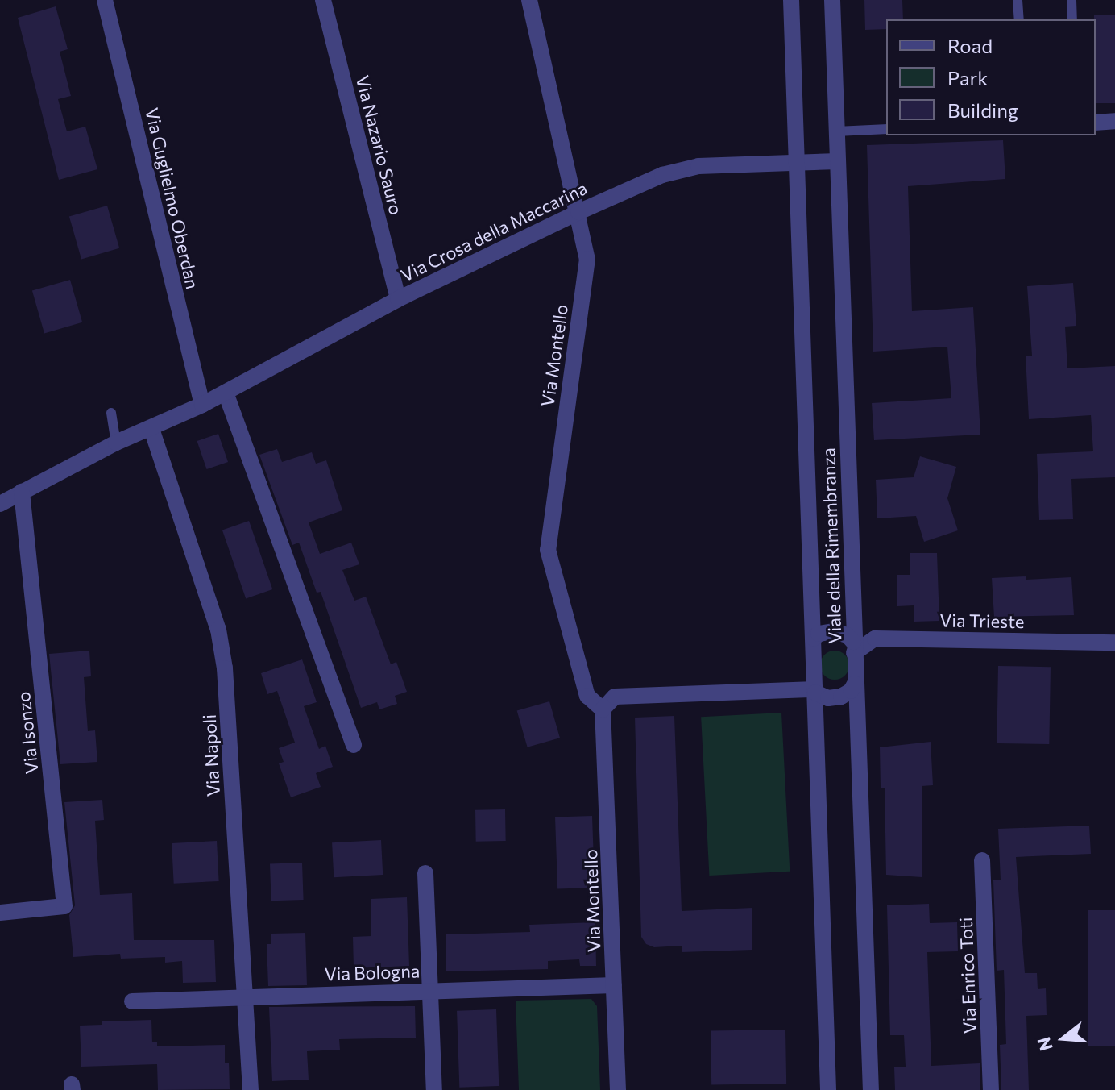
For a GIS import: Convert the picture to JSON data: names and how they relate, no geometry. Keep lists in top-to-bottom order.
{
  "streets": {
    "street": [
      "Via Nazario Sauro",
      "Via Guglielmo Oberdan",
      "Via Crosa della Maccarina",
      "Via Montello",
      "Viale della Rimembranza",
      "Via Trieste",
      "Via Isonzo",
      "Via Napoli",
      "Via Bologna",
      "Via Enrico Toti"
    ]
  },
  "crossings": [
    ["Via Nazario Sauro", "Via Crosa della Maccarina"],
    ["Via Guglielmo Oberdan", "Via Crosa della Maccarina"],
    ["Via Crosa della Maccarina", "Via Montello"],
    ["Via Crosa della Maccarina", "Viale della Rimembranza"],
    ["Via Crosa della Maccarina", "Via Isonzo"],
    ["Via Crosa della Maccarina", "Via Napoli"],
    ["Via Montello", "Via Bologna"],
    ["Viale della Rimembranza", "Via Trieste"],
    ["Via Napoli", "Via Bologna"]
  ],
  "legend": ["Road", "Park", "Building"],
  "north": "left"
}
